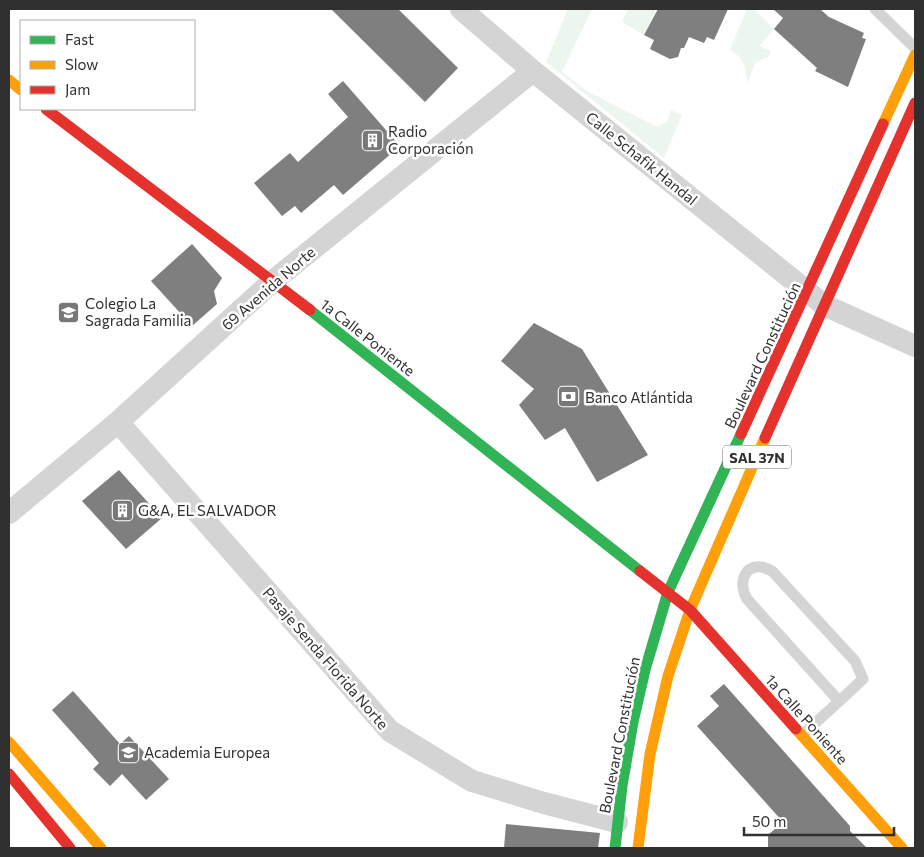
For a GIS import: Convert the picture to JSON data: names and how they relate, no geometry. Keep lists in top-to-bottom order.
{
  "streets": {
    "main road": ["1a Calle Poniente", "Boulevard Constitución", "SAL 37N"],
    "street": ["Calle Schafik Handal", "69 Avenida Norte", "Pasaje Senda Florida Norte"]
  },
  "crossings": [
    ["Calle Schafik Handal", "69 Avenida Norte"],
    ["Calle Schafik Handal", "Boulevard Constitución"],
    ["69 Avenida Norte", "1a Calle Poniente"],
    ["69 Avenida Norte", "Pasaje Senda Florida Norte"],
    ["1a Calle Poniente", "Boulevard Constitución"],
    ["Boulevard Constitución", "Pasaje Senda Florida Norte"]
  ],
  "places": {
    "building": ["Radio Corporación", "G&A, EL SALVADOR"],
    "school or university": ["Colegio La Sagrada Familia", "Academia Europea"],
    "bank": ["Banco Atlántida"]
  },
  "legend": ["Fast", "Slow", "Jam"],
  "scale_bar": "50 m"
}
